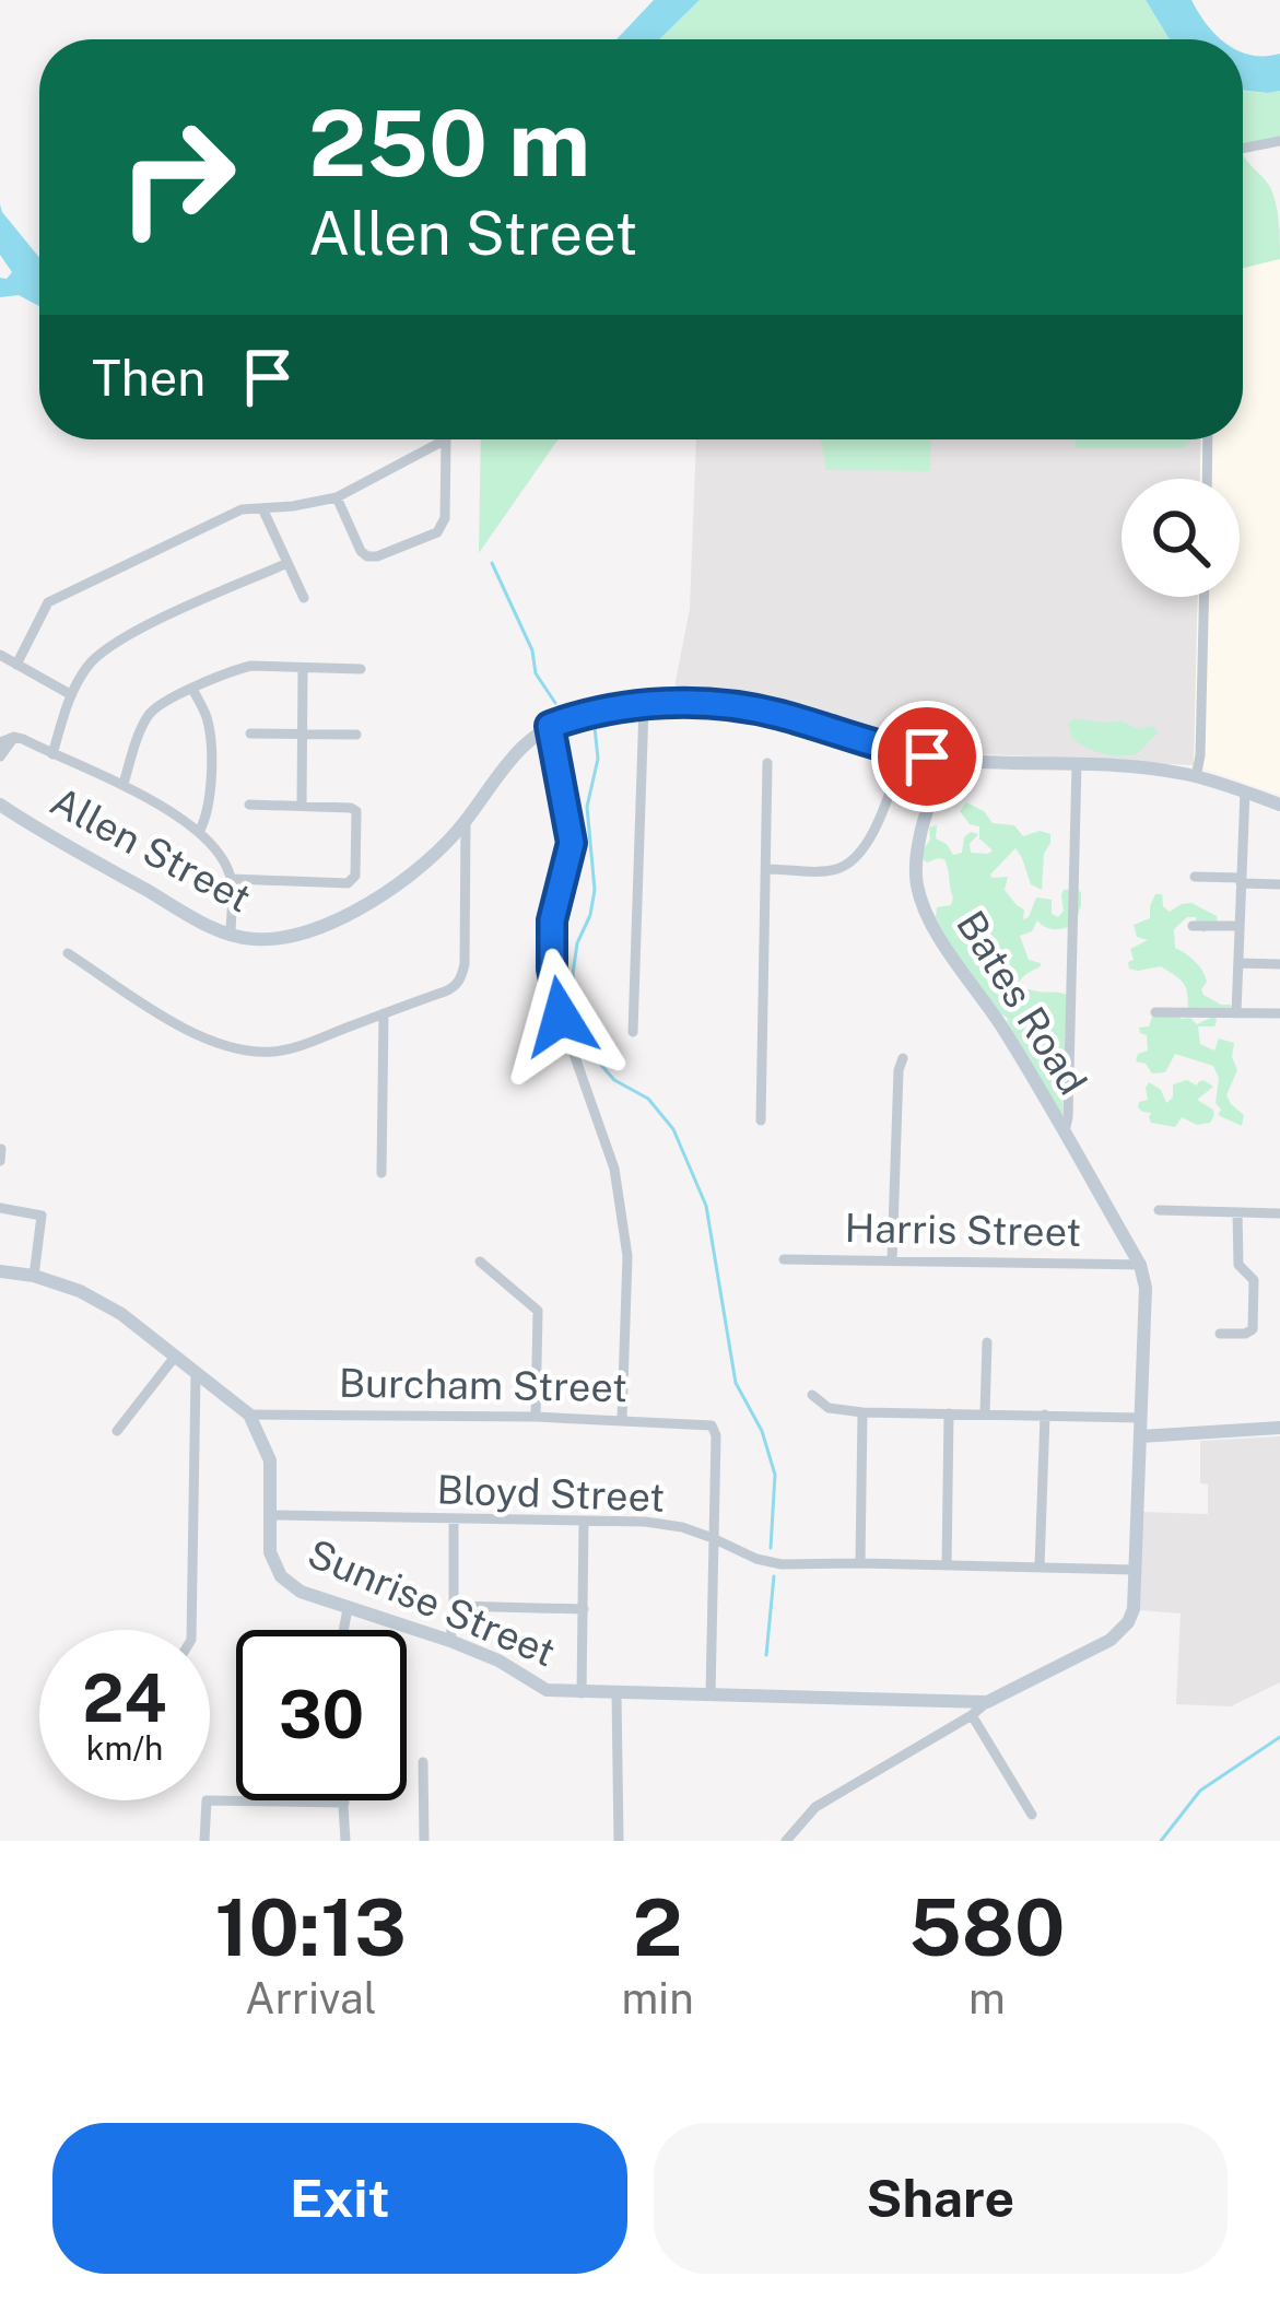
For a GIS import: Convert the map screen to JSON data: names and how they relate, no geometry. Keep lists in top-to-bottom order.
{
  "streets": {
    "street": [
      "Allen Street",
      "Bates Road",
      "Harris Street",
      "Burcham Street",
      "Bloyd Street",
      "Sunrise Street"
    ]
  },
  "crossings": [
    ["Allen Street", "Bates Road"],
    ["Bates Road", "Harris Street"],
    ["Burcham Street", "Bloyd Street"],
    ["Burcham Street", "Sunrise Street"],
    ["Bloyd Street", "Sunrise Street"]
  ],
  "page": {
    "turn": ["250 m", "Allen Street"],
    "then": "Then",
    "speed": "24 km/h",
    "limit": "30",
    "eta": [
      "10:13",
      "Arrival",
      "2",
      "min",
      "580",
      "m"
    ],
    "buttons": ["Exit", "Share"]
  }
}
